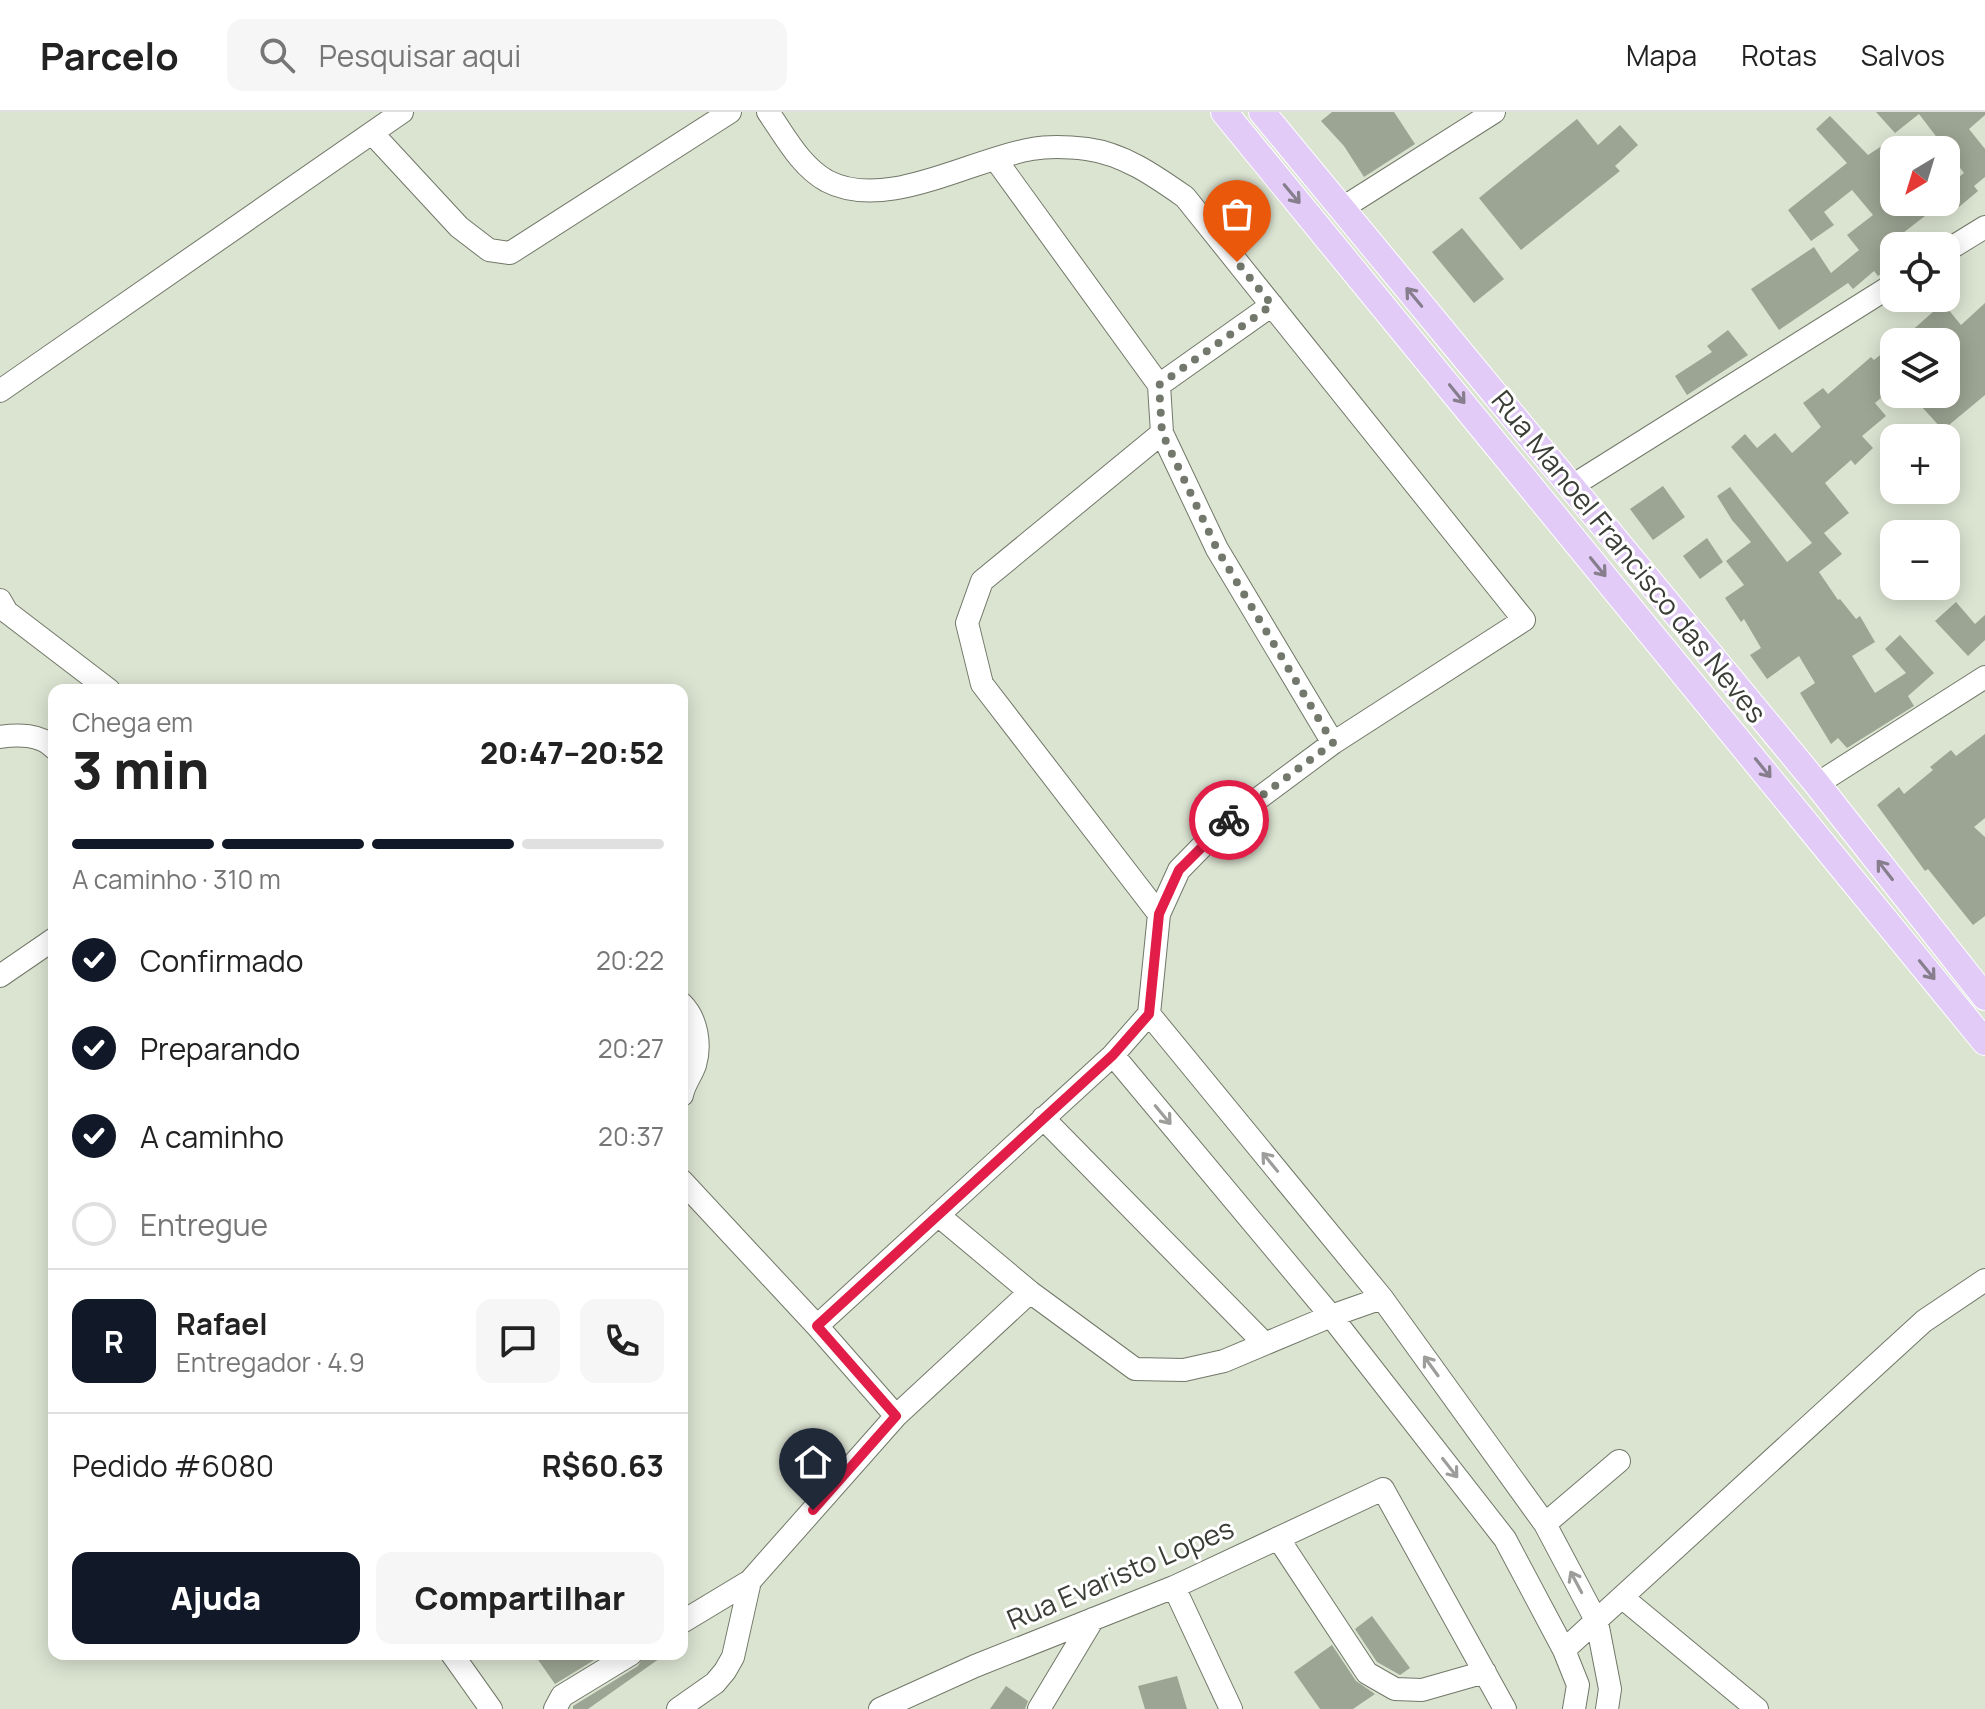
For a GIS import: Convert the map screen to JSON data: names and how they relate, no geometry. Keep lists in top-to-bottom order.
{
  "streets": {
    "main road": ["Rua Manoel Francisco das Neves"],
    "street": ["Rua Evaristo Lopes"]
  },
  "north": "bottom left",
  "page": {
    "header": "Parcelo",
    "search": "Pesquisar aqui",
    "nav": ["Mapa", "Rotas", "Salvos"],
    "map_buttons": ["+", "−"],
    "heading": ["3 min", "Chega em", "20:47–20:52"],
    "panel": [
      "Rafael",
      "Entregador · 4.9",
      "Pedido #6080",
      "R$60.63"
    ],
    "bar": "A caminho · 310 m",
    "list": [
      ["Confirmado", "20:22"],
      ["Preparando", "20:27"],
      ["A caminho", "20:37"],
      "Entregue"
    ],
    "round": "R",
    "buttons": ["Ajuda", "Compartilhar"]
  }
}
